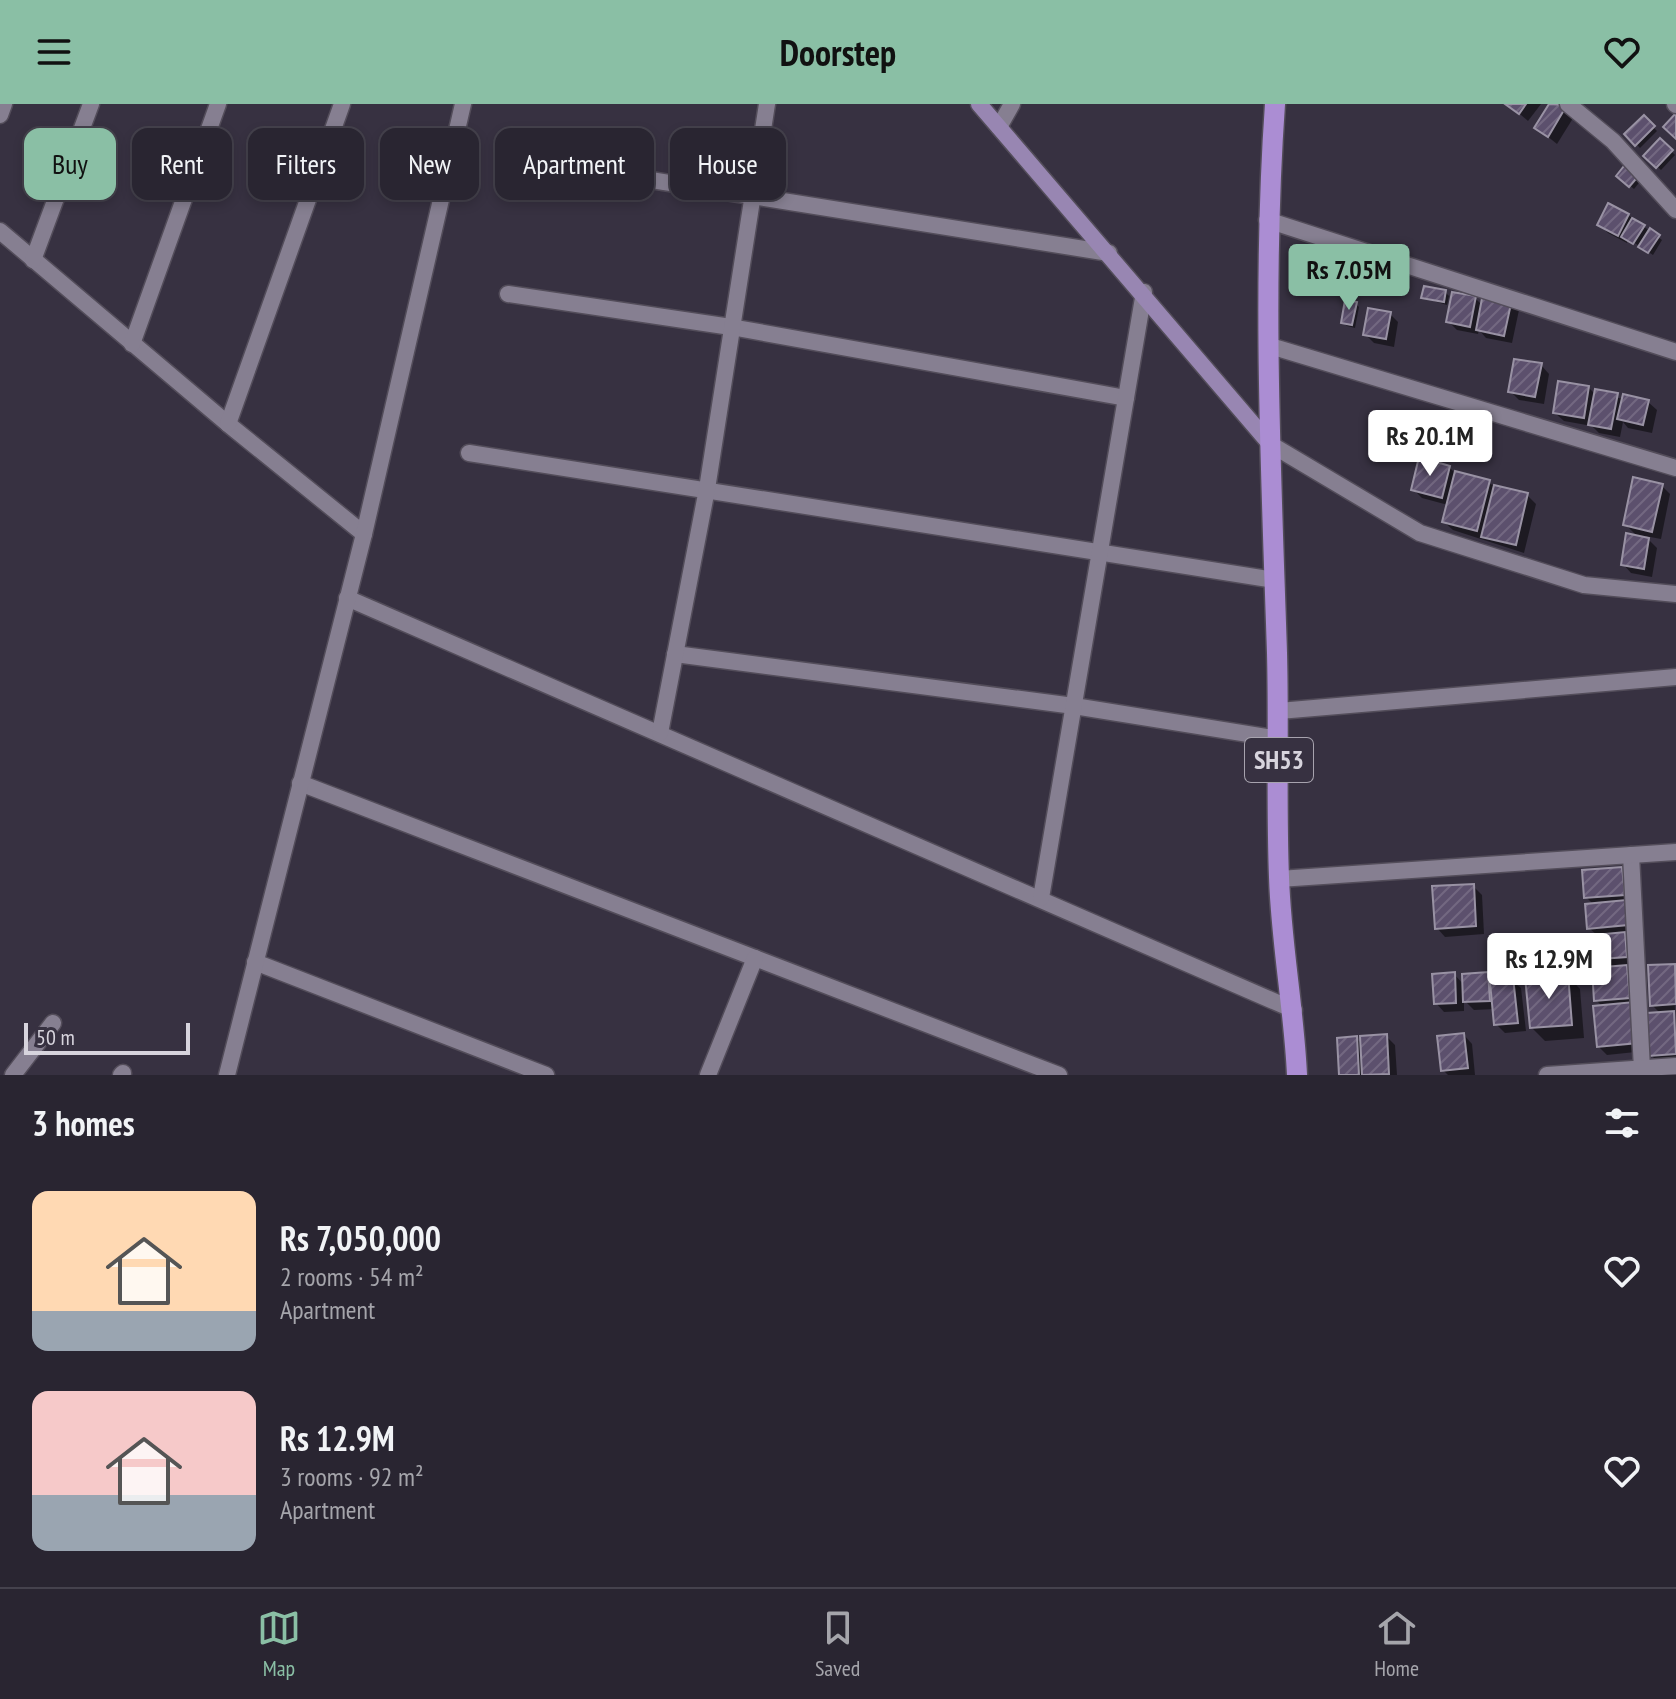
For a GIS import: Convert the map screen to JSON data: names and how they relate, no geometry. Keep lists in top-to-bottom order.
{
  "streets": {
    "main road": ["SH53"]
  },
  "scale_bar": "50 m",
  "page": {
    "header": "Doorstep",
    "chip": [
      "Buy",
      "Rent",
      "Filters",
      "New",
      "Apartment",
      "House"
    ],
    "price": ["Rs 7.05M", "Rs 20.1M", "Rs 12.9M"],
    "scale": "50 m",
    "heading": "3 homes",
    "list": [
      {
        "name": "Rs 7,050,000",
        "note": "2 rooms · 54 m² · Apartment"
      },
      {
        "name": "Rs 12.9M",
        "note": "3 rooms · 92 m² · Apartment"
      }
    ],
    "tabs": ["Map", "Saved", "Home"]
  }
}
